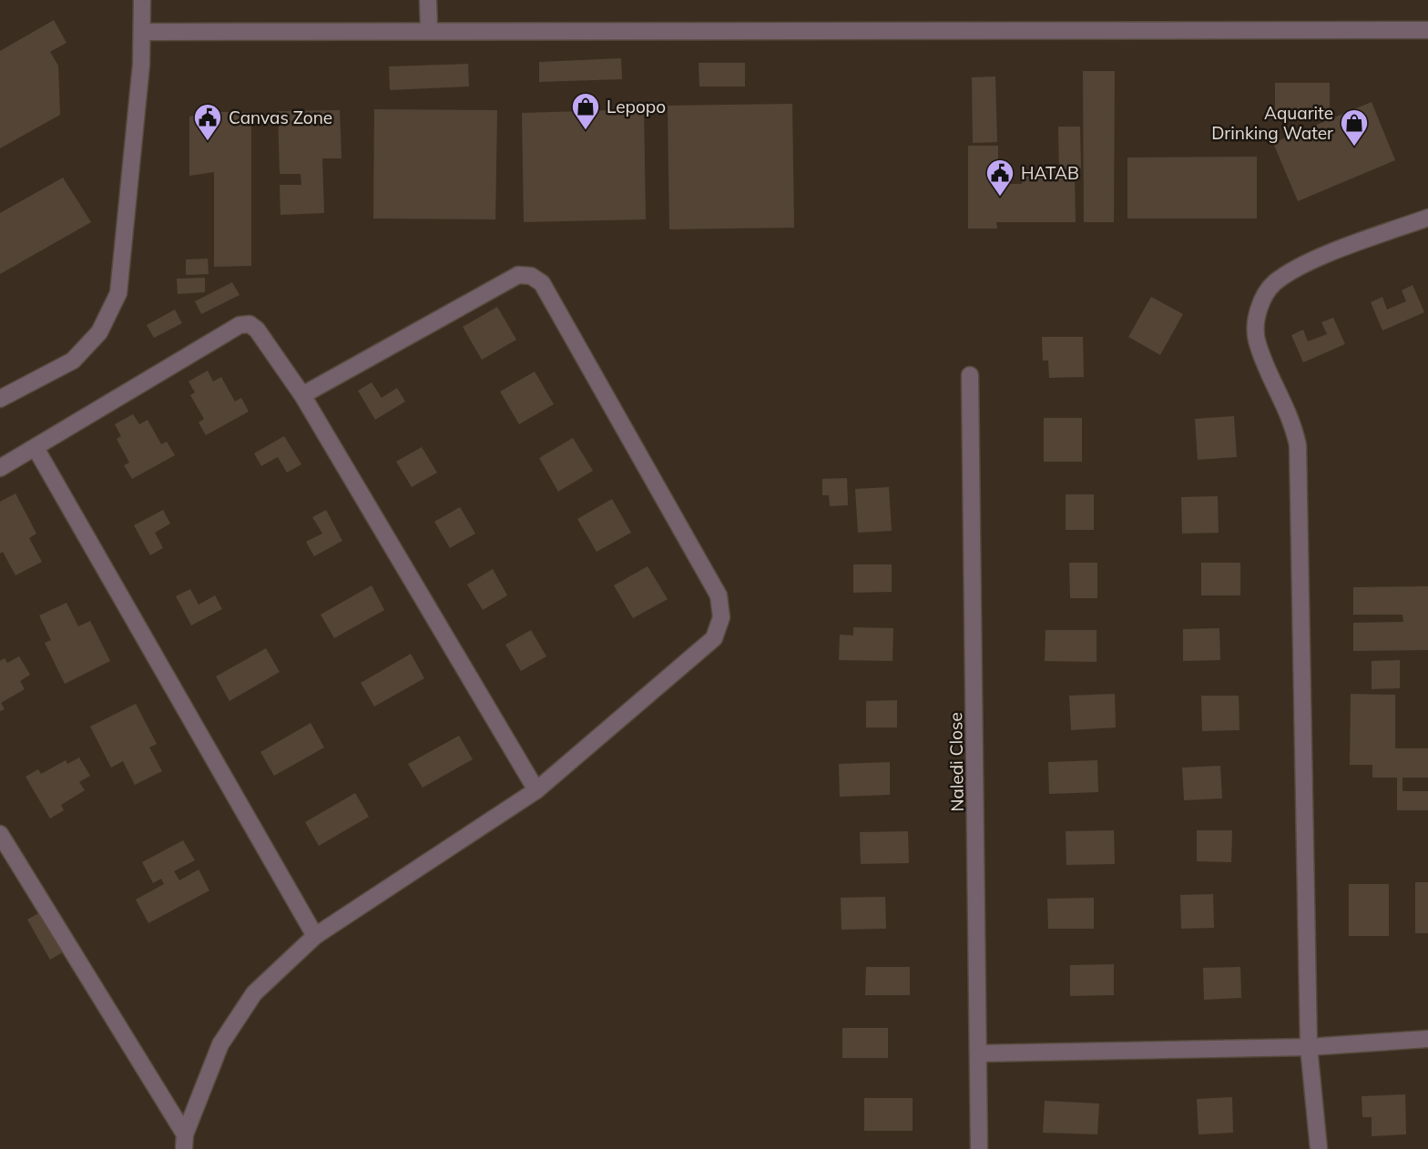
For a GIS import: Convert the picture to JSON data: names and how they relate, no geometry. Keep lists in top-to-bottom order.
{
  "streets": {
    "street": ["Naledi Close"]
  },
  "places": {
    "shop": ["Lepopo", "Aquarite Drinking Water"],
    "public building": ["Canvas Zone", "HATAB"]
  }
}
